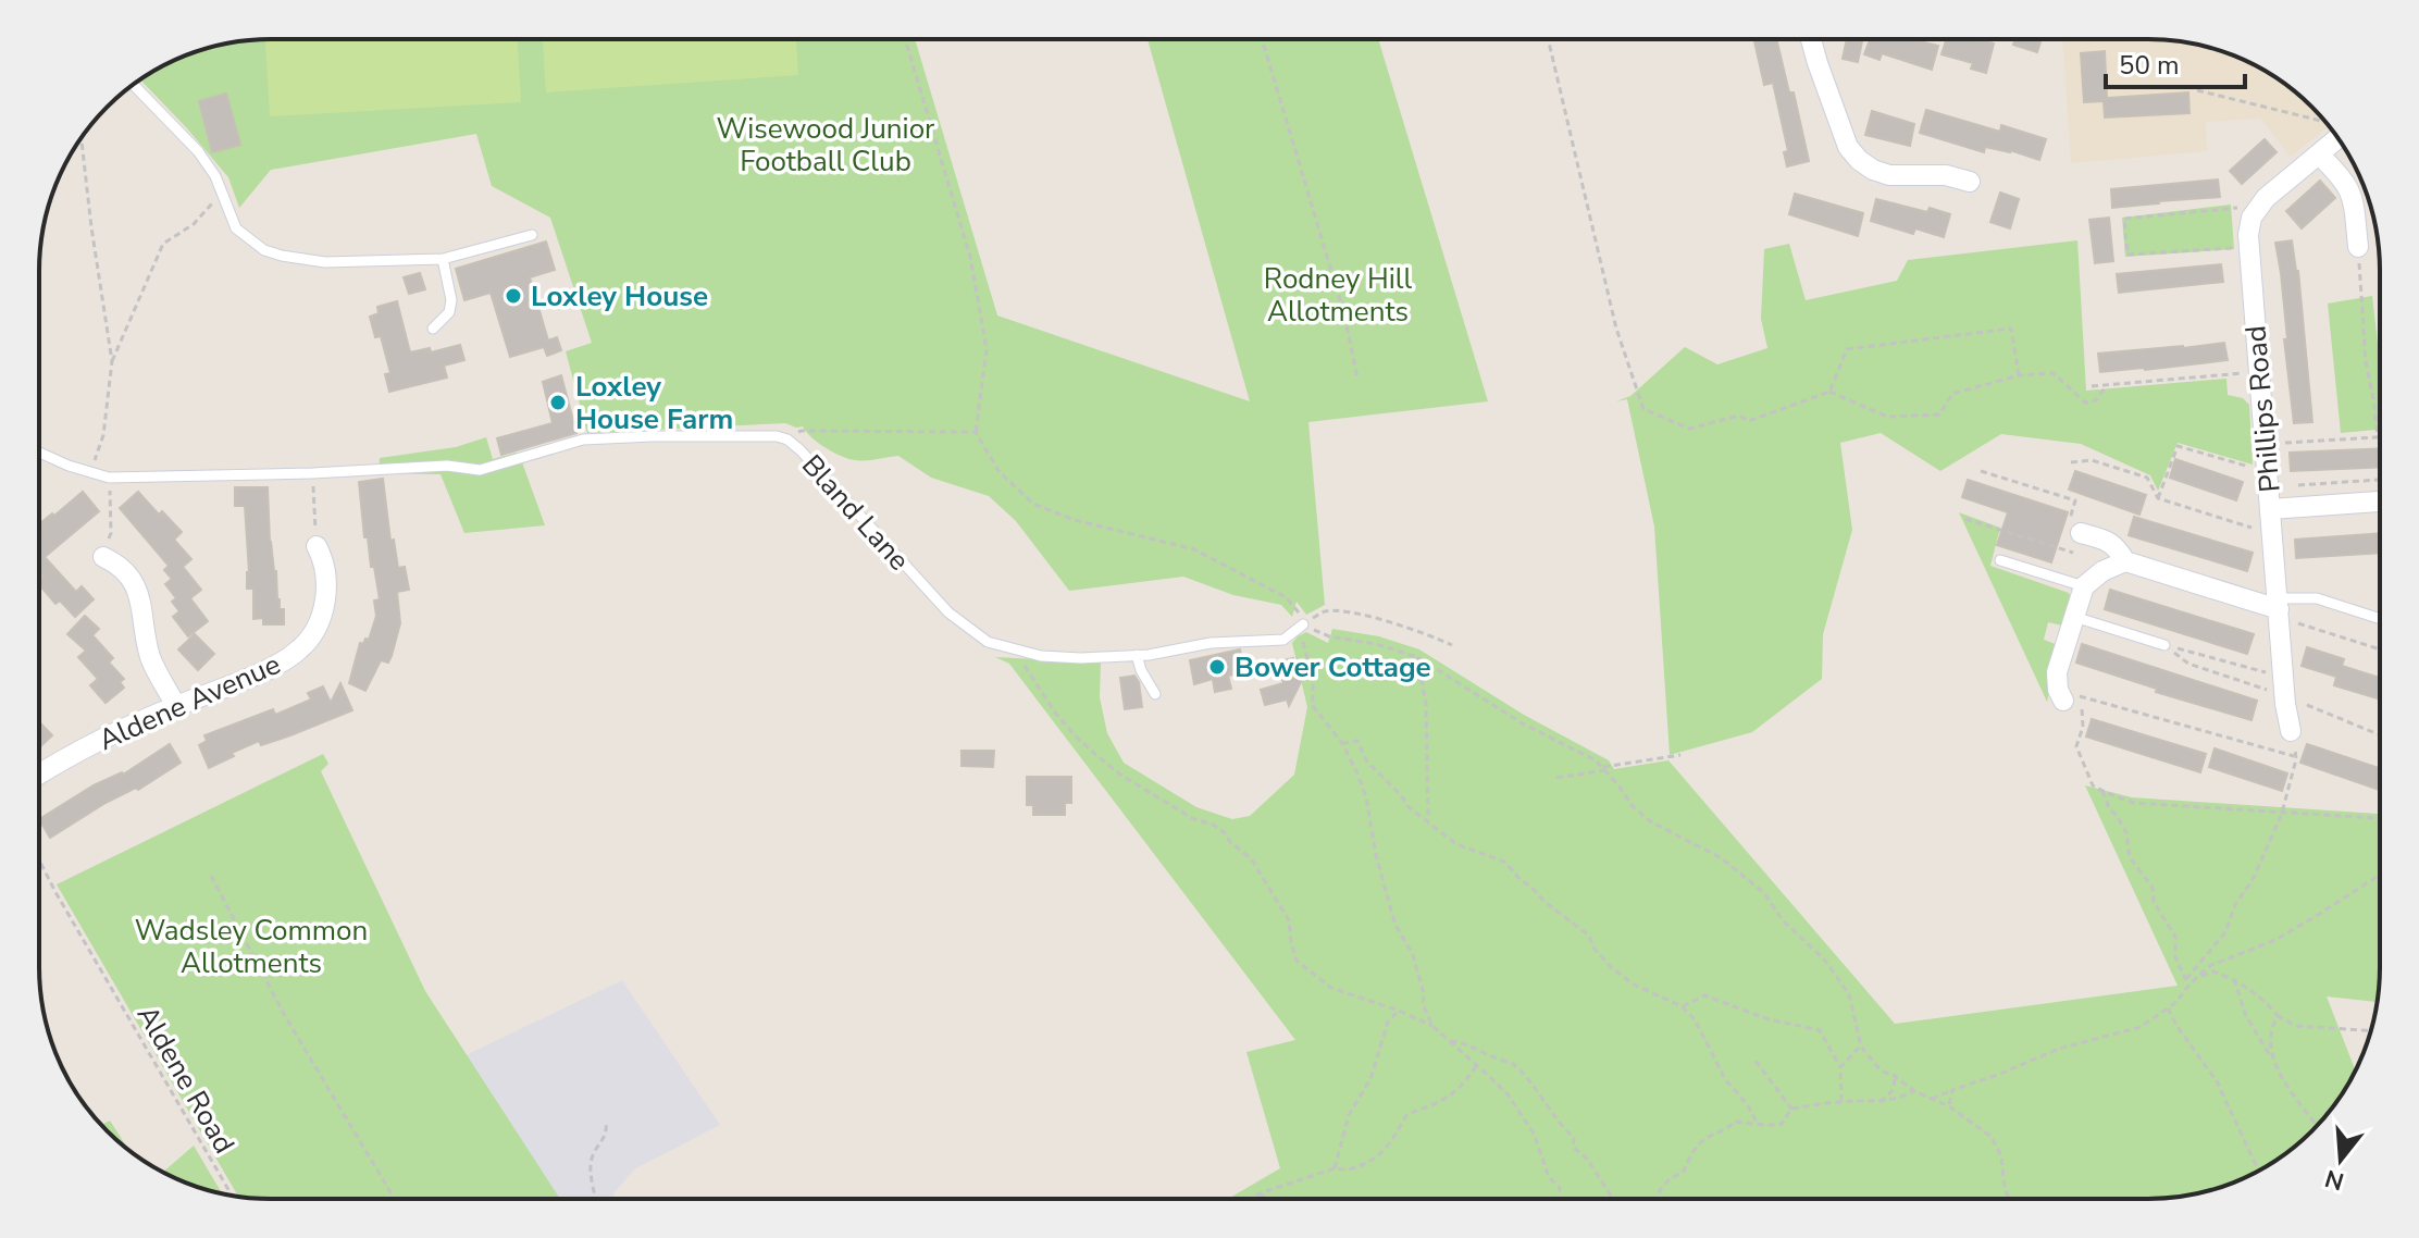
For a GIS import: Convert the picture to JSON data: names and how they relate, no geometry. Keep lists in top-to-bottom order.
{
  "streets": {
    "street": ["Phillips Road", "Aldene Avenue"],
    "lane": ["Bland Lane"],
    "path": ["Aldene Road"]
  },
  "parks": ["Wisewood Junior Football Club", "Rodney Hill Allotments", "Wadsley Common Allotments"],
  "places": ["Loxley House", "Loxley House Farm", "Bower Cottage"],
  "scale_bar": "50 m",
  "north": "bottom"
}
